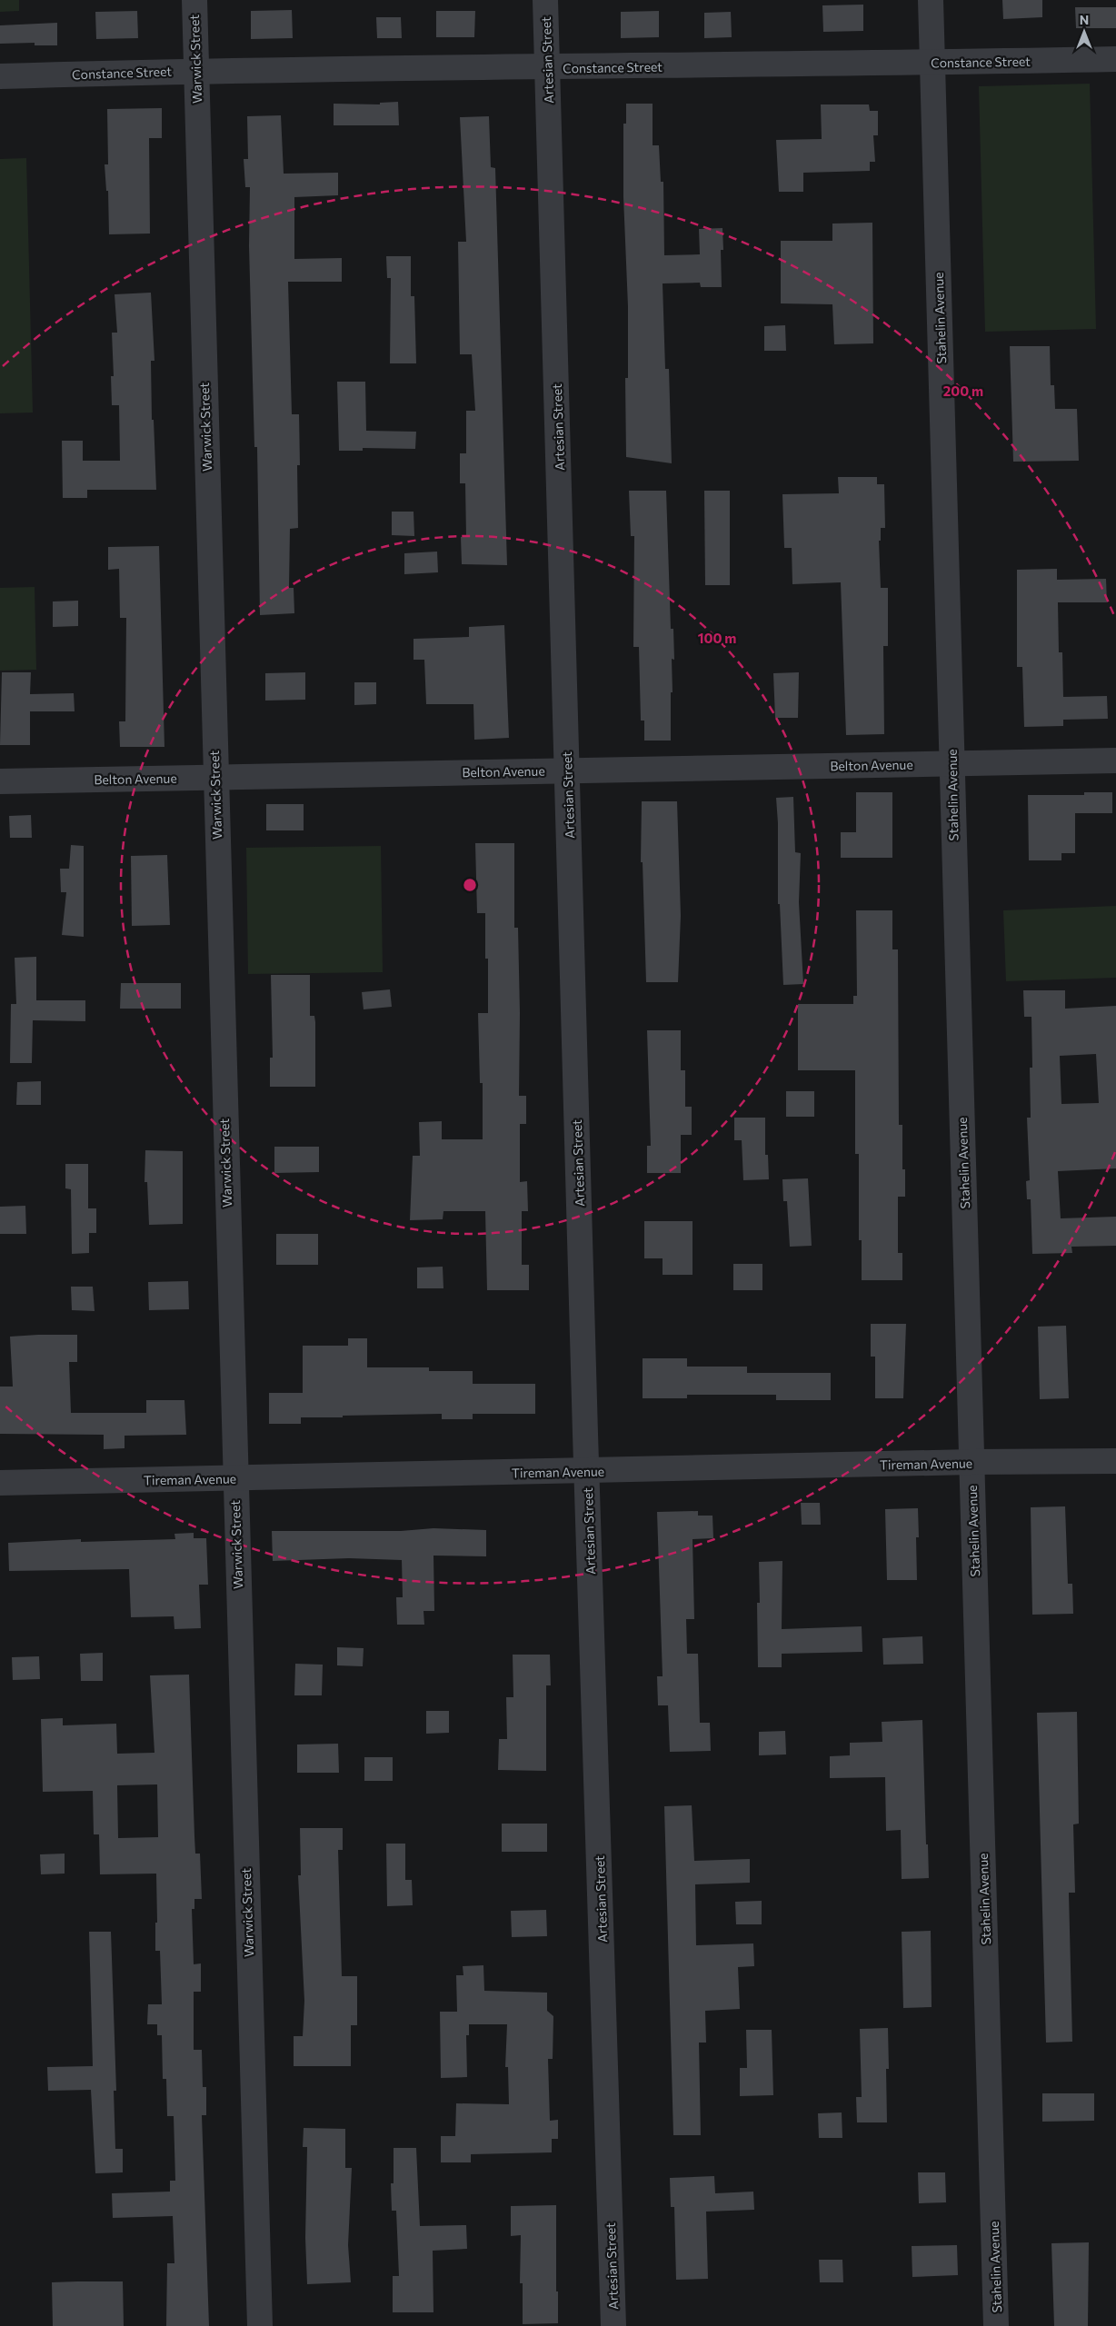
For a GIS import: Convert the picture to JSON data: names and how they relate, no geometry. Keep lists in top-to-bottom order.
{
  "streets": {
    "street": [
      "Warwick Street",
      "Artesian Street",
      "Constance Street",
      "Stahelin Avenue",
      "Belton Avenue",
      "Tireman Avenue"
    ]
  },
  "crossings": [
    ["Warwick Street", "Constance Street"],
    ["Warwick Street", "Belton Avenue"],
    ["Warwick Street", "Tireman Avenue"],
    ["Artesian Street", "Constance Street"],
    ["Artesian Street", "Belton Avenue"],
    ["Artesian Street", "Tireman Avenue"],
    ["Constance Street", "Stahelin Avenue"],
    ["Stahelin Avenue", "Belton Avenue"],
    ["Stahelin Avenue", "Tireman Avenue"]
  ],
  "north": "top",
  "rings": ["200 m", "100 m"]
}
